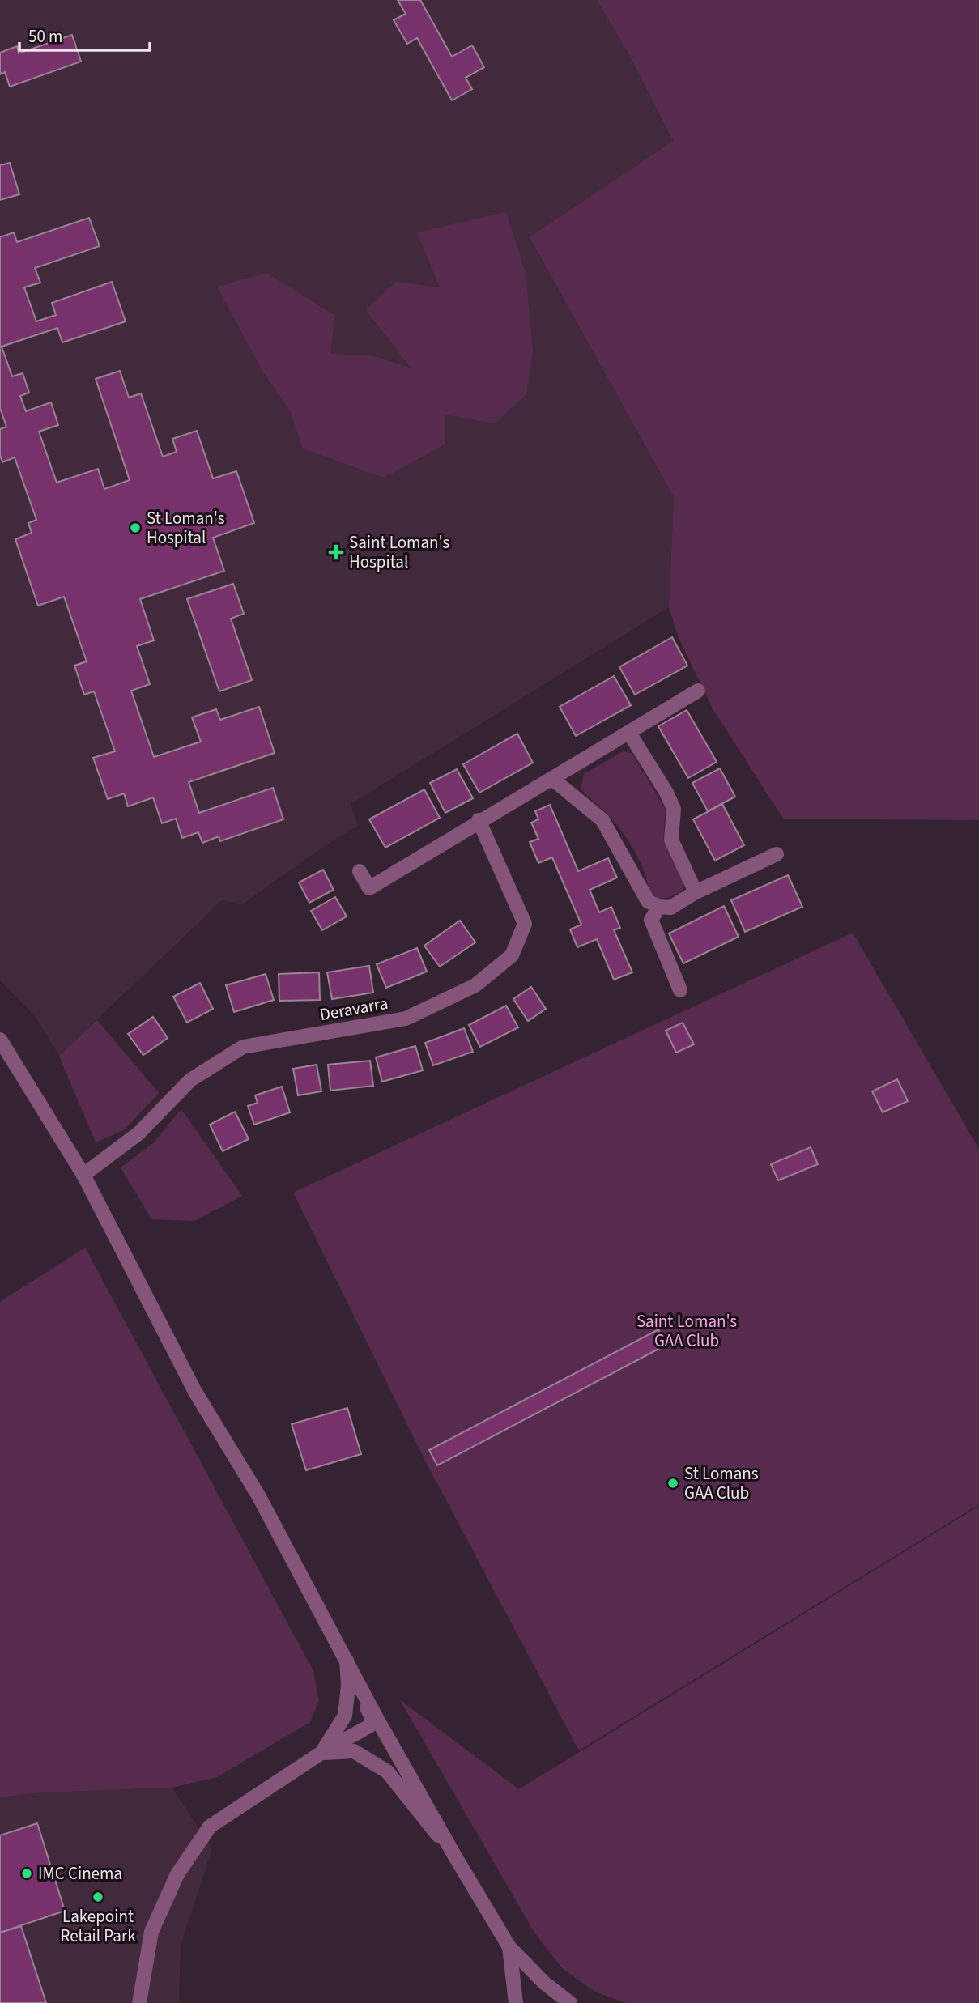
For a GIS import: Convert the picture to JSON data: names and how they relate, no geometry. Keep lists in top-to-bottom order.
{
  "streets": {
    "street": ["Deravarra"]
  },
  "parks": ["Saint Loman's GAA Club"],
  "places": {
    "other": [
      "St Loman's Hospital",
      "St Lomans GAA Club",
      "IMC Cinema",
      "Lakepoint Retail Park"
    ],
    "health": ["Saint Loman's Hospital"]
  },
  "scale_bar": "50 m"
}
